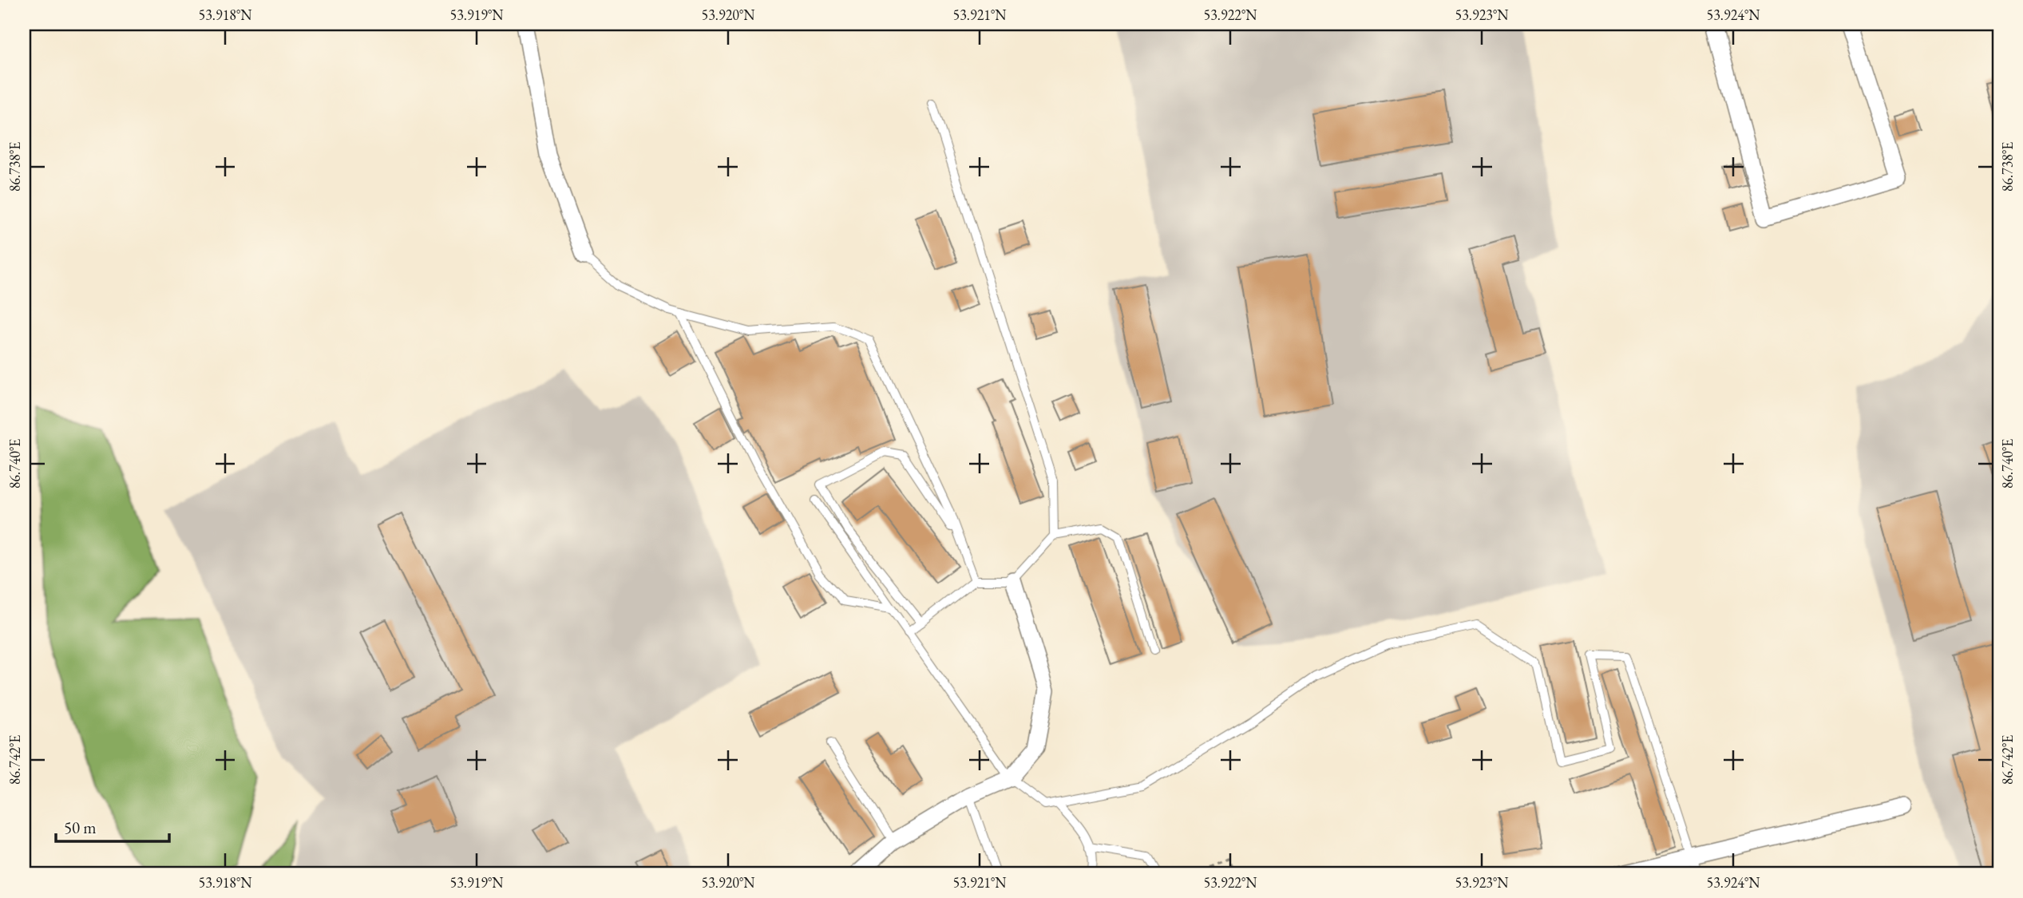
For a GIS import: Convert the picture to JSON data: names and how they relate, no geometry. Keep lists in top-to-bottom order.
{
  "scale_bar": "50 m",
  "coordinates": [
    "53.918°N",
    "53.919°N",
    "53.920°N",
    "53.921°N",
    "53.922°N",
    "53.923°N",
    "53.924°N",
    "86.738°E",
    "86.740°E",
    "86.742°E"
  ]
}
